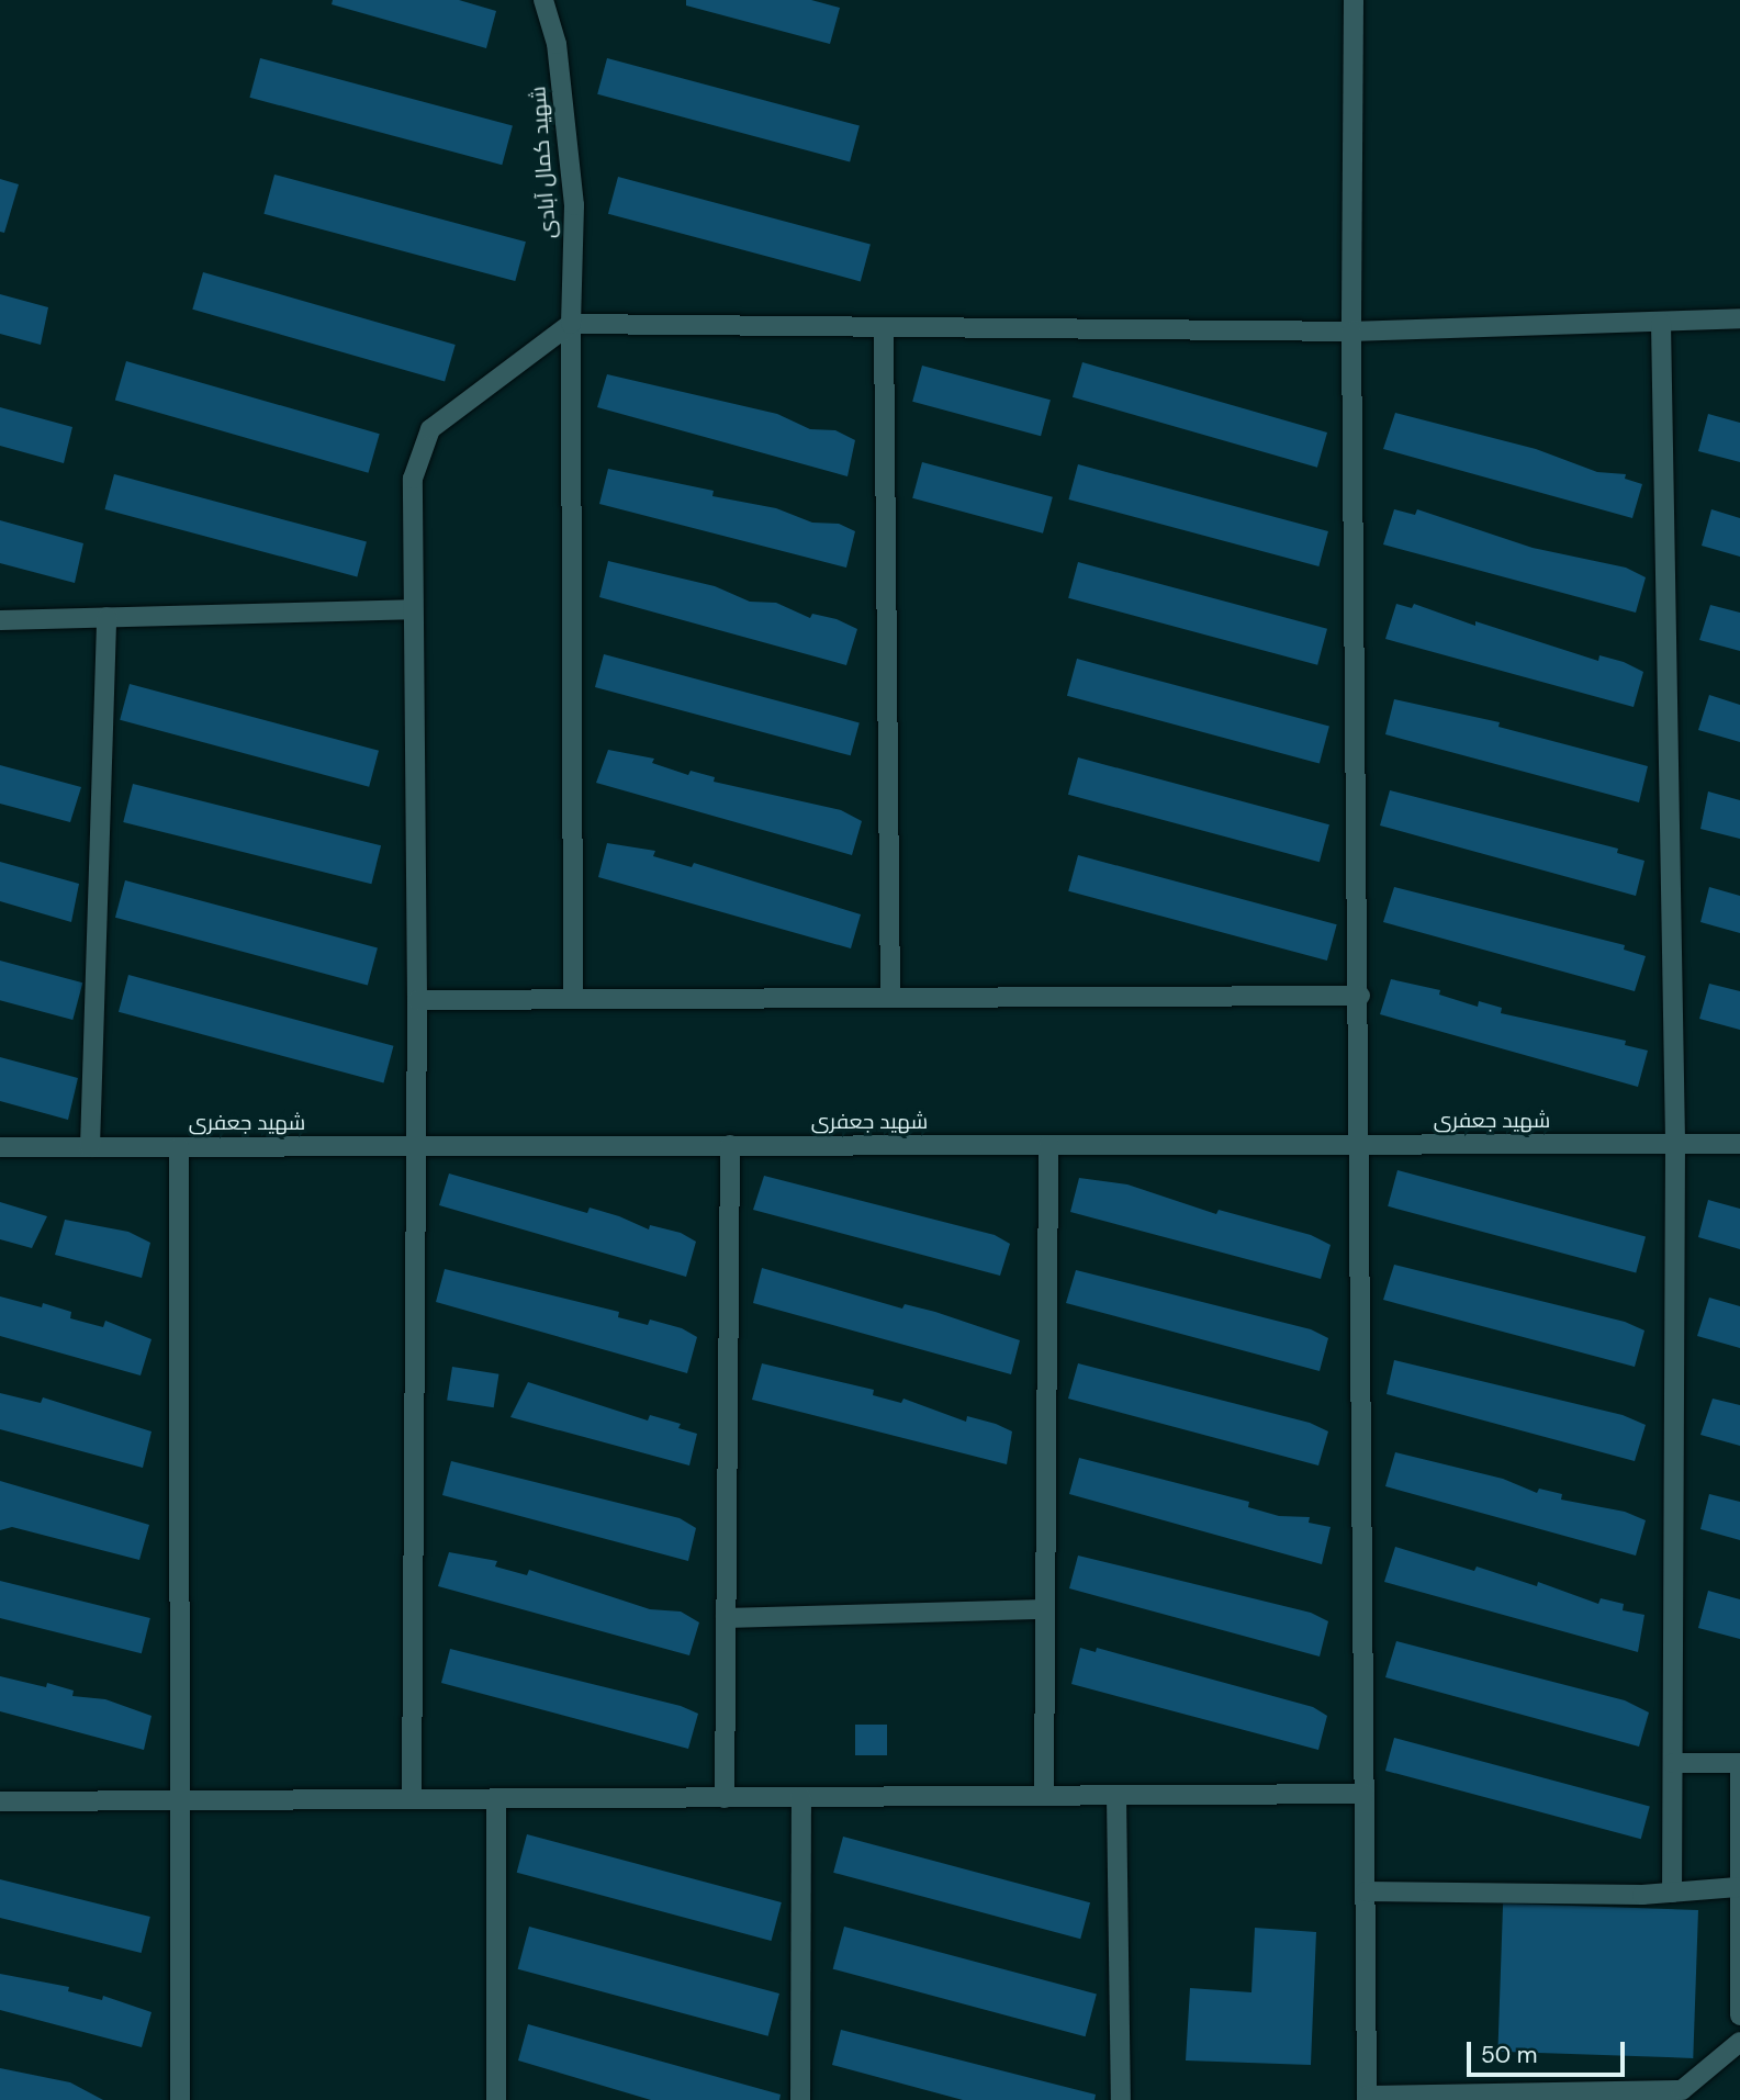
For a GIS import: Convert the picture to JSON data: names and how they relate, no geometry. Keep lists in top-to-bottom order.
{
  "streets": {
    "street": ["شهید کمال آبادی", "شهید جعفری"]
  },
  "scale_bar": "50 m"
}
